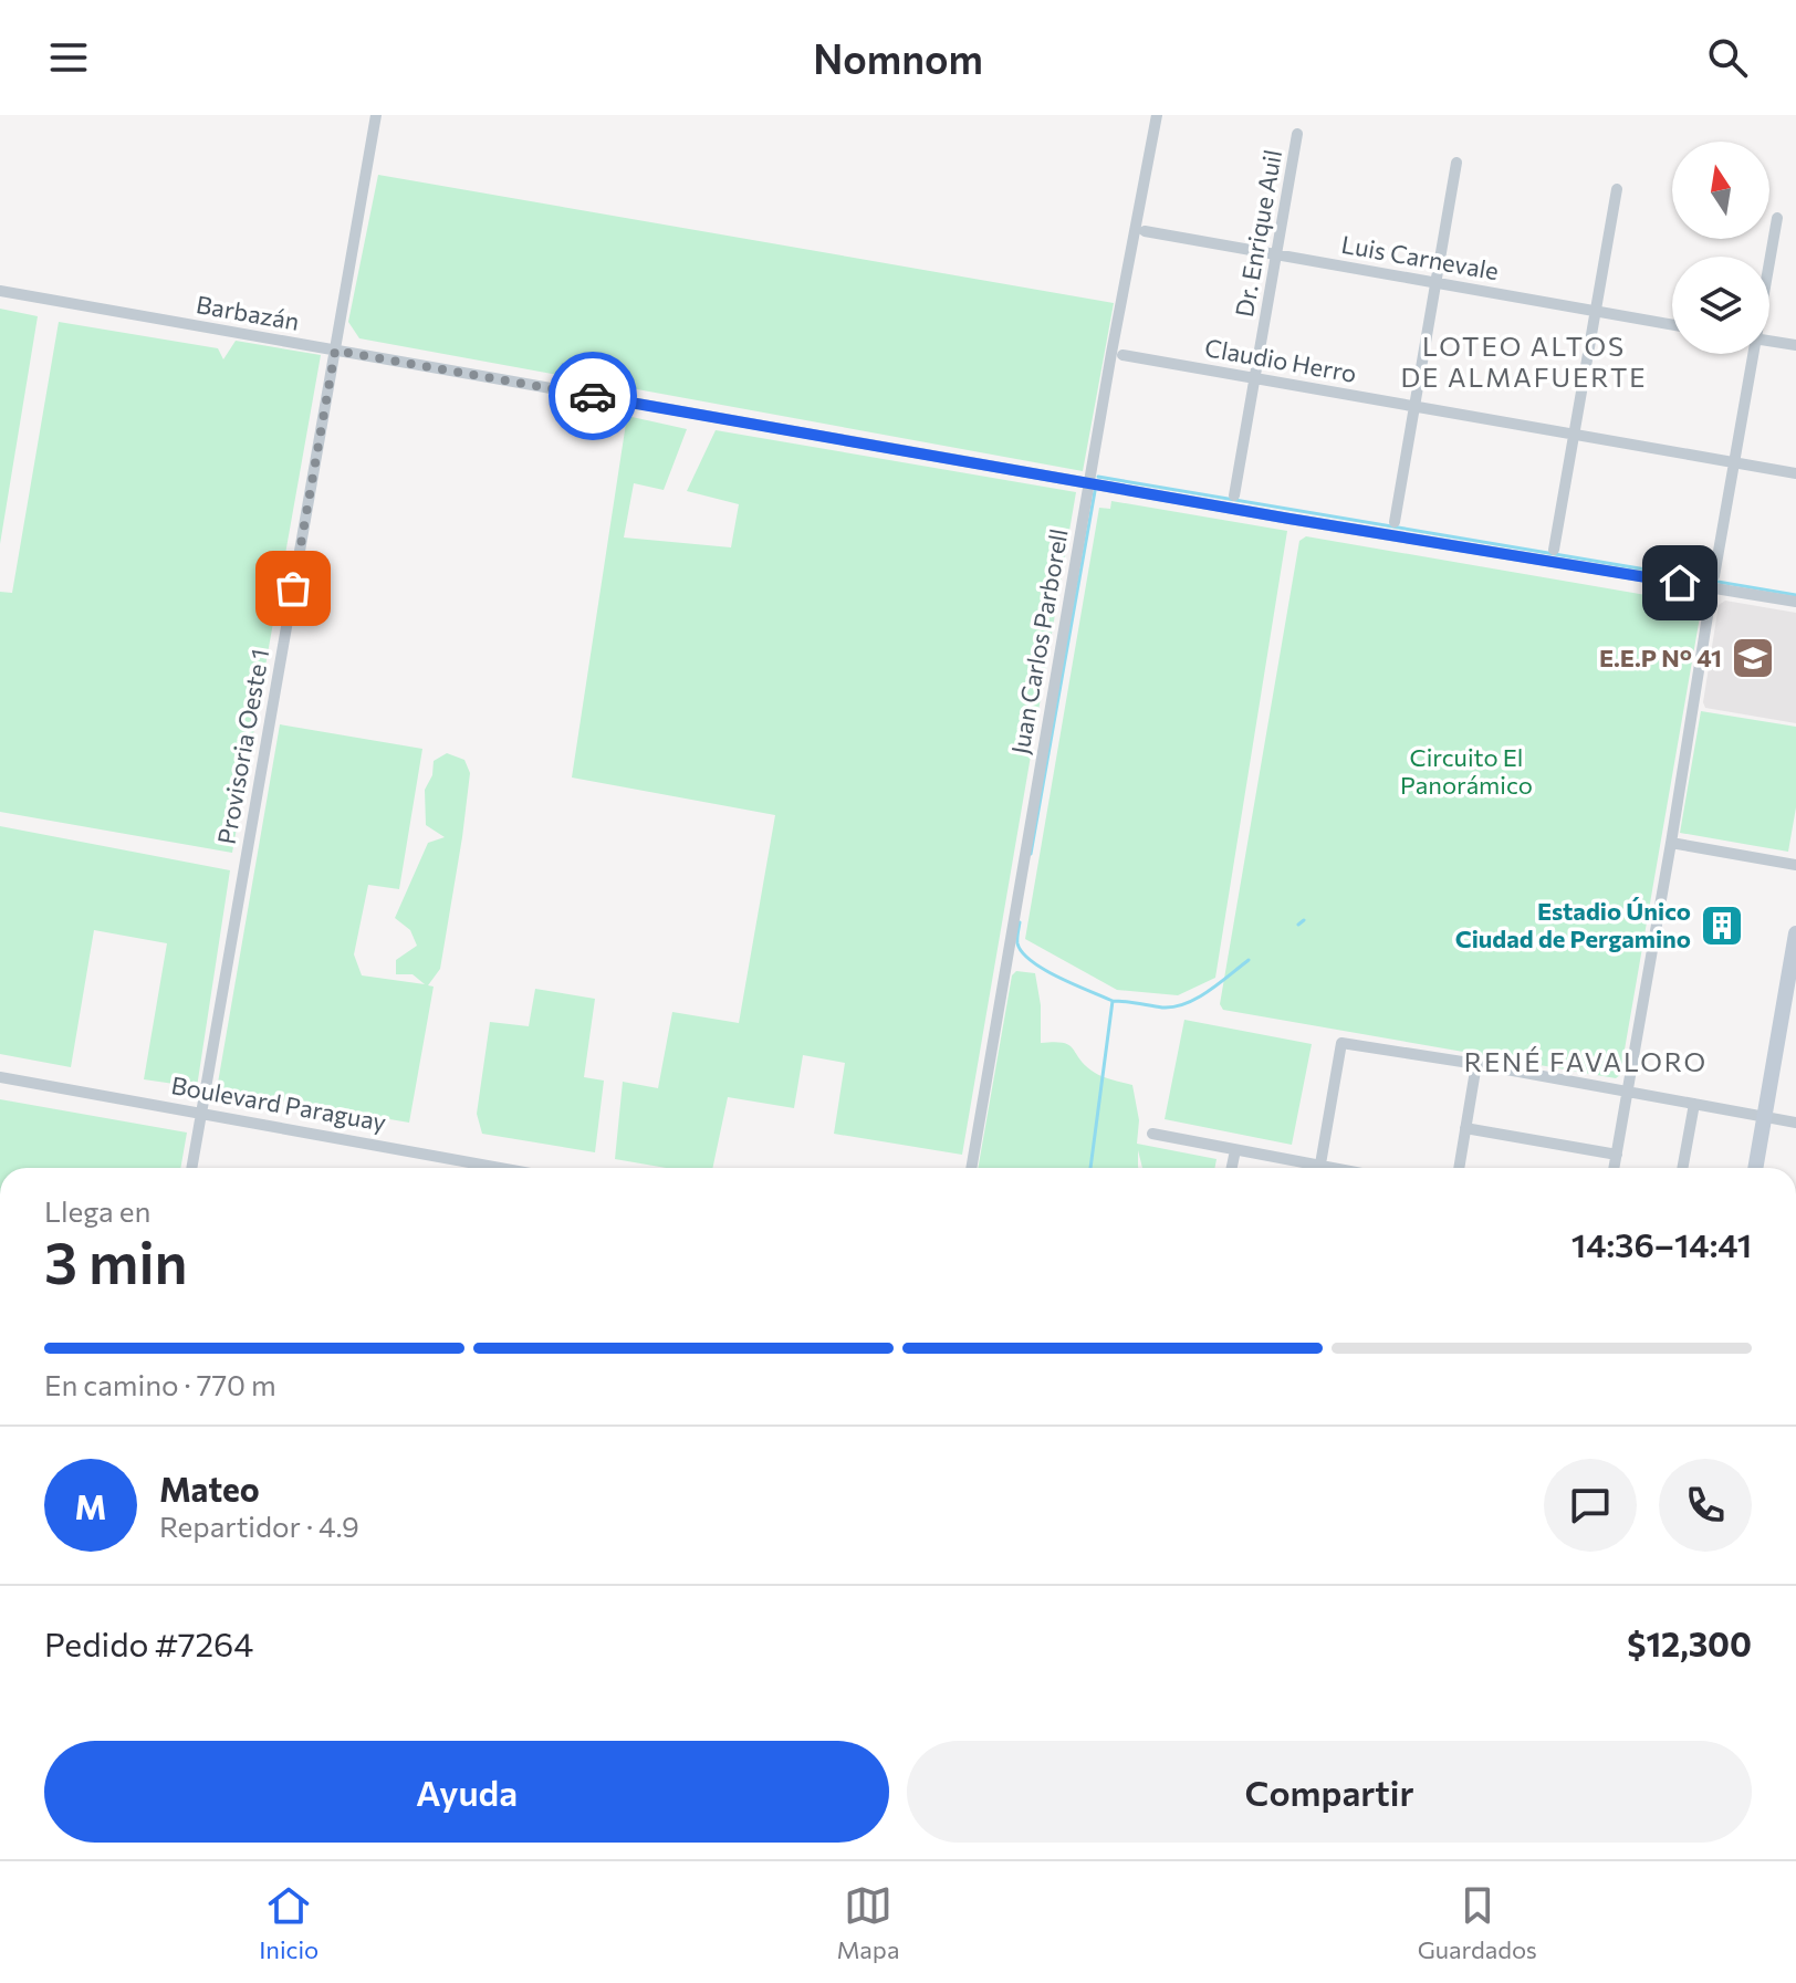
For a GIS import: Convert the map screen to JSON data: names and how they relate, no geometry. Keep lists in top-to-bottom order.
{
  "streets": {
    "street": [
      "Dr. Enrique Auil",
      "Luis Carnevale",
      "Barbazán",
      "Claudio Herro",
      "Juan Carlos Parborell",
      "Provisoria Oeste 1",
      "Boulevard Paraguay"
    ]
  },
  "crossings": [
    ["Dr. Enrique Auil", "Luis Carnevale"],
    ["Dr. Enrique Auil", "Claudio Herro"],
    ["Barbazán", "Juan Carlos Parborell"],
    ["Barbazán", "Provisoria Oeste 1"],
    ["Provisoria Oeste 1", "Boulevard Paraguay"]
  ],
  "districts": ["LOTEO ALTOS DE ALMAFUERTE", "RENÉ FAVALORO"],
  "parks": ["Circuito El Panorámico"],
  "places": {
    "school or university": ["E.E.P N° 41"],
    "building": ["Estadio Único Ciudad de Pergamino"]
  },
  "north": "top",
  "page": {
    "header": "Nomnom",
    "heading": ["3 min", "Llega en", "14:36–14:41"],
    "panel": [
      "Mateo",
      "Repartidor · 4.9",
      "Pedido #7264",
      "$12,300"
    ],
    "bar": "En camino · 770 m",
    "round": "M",
    "buttons": ["Ayuda", "Compartir"],
    "tabs": ["Inicio", "Mapa", "Guardados"]
  }
}
